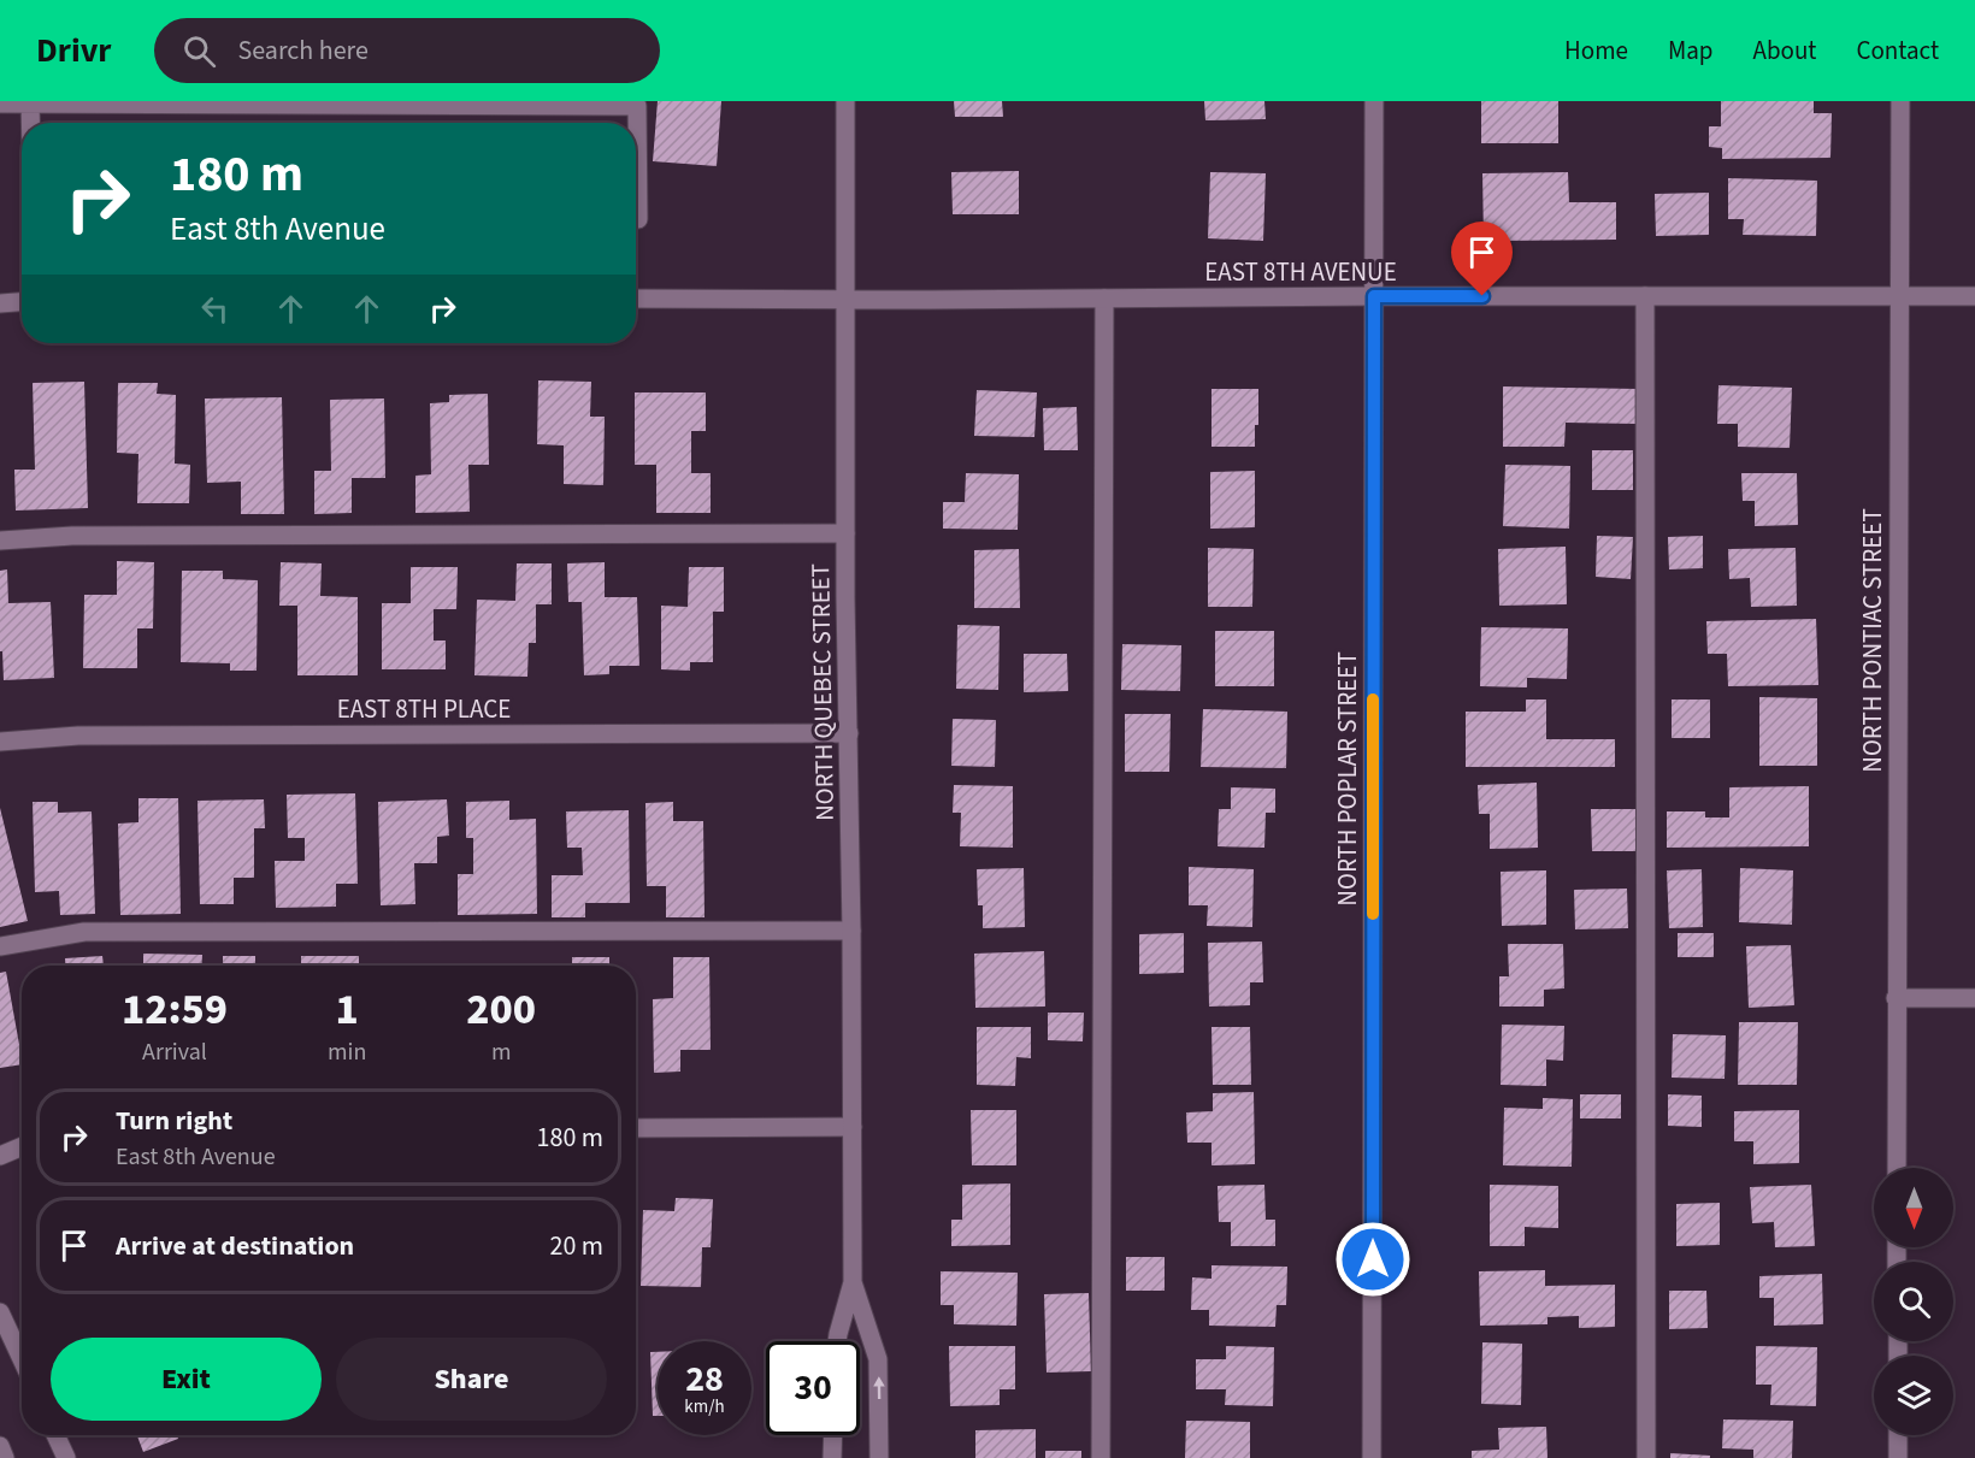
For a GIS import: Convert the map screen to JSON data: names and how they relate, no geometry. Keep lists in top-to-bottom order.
{
  "streets": {
    "street": [
      "EAST 8TH AVENUE",
      "NORTH PONTIAC STREET",
      "NORTH QUEBEC STREET",
      "EAST 8TH PLACE",
      "NORTH POPLAR STREET"
    ]
  },
  "crossings": [
    ["EAST 8TH AVENUE", "NORTH PONTIAC STREET"],
    ["EAST 8TH AVENUE", "NORTH QUEBEC STREET"],
    ["EAST 8TH AVENUE", "NORTH POPLAR STREET"],
    ["NORTH QUEBEC STREET", "EAST 8TH PLACE"]
  ],
  "north": "bottom",
  "page": {
    "header": "Drivr",
    "search": "Search here",
    "nav": [
      "Home",
      "Map",
      "About",
      "Contact"
    ],
    "turn": ["180 m", "East 8th Avenue"],
    "eta": [
      "12:59",
      "Arrival",
      "1",
      "min",
      "200",
      "m"
    ],
    "list": [
      {
        "name": "Turn right",
        "note": "East 8th Avenue",
        "value": "180 m"
      },
      {
        "name": "Arrive at destination",
        "value": "20 m"
      }
    ],
    "buttons": ["Exit", "Share"],
    "speed": "28 km/h",
    "limit": "30"
  }
}
